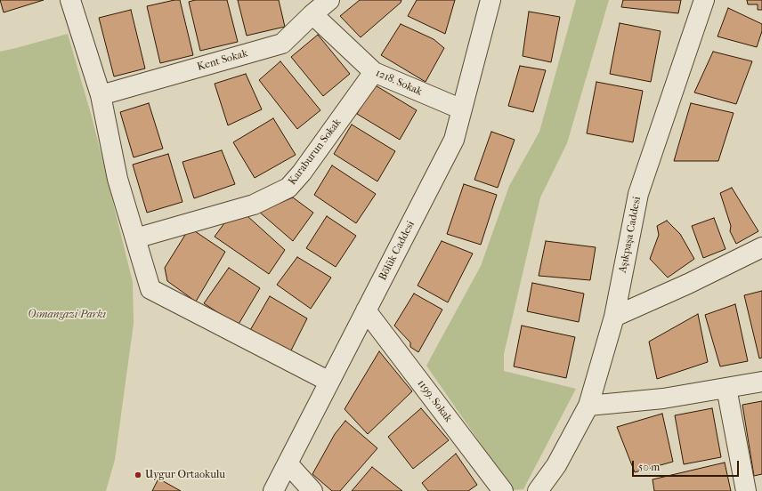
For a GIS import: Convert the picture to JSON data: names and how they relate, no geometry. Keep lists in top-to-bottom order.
{
  "streets": {
    "street": [
      "Kent Sokak",
      "1218. Sokak",
      "Karaburun Sokak",
      "Aşıkpaşa Caddesi",
      "Bölük Caddesi",
      "1199. Sokak"
    ]
  },
  "crossings": [
    ["Kent Sokak", "1218. Sokak"],
    ["1218. Sokak", "Karaburun Sokak"],
    ["1218. Sokak", "Bölük Caddesi"],
    ["Bölük Caddesi", "1199. Sokak"]
  ],
  "parks": ["Osmangazi Parkı"],
  "places": ["Uygur Ortaokulu"],
  "scale_bar": "50 m"
}
